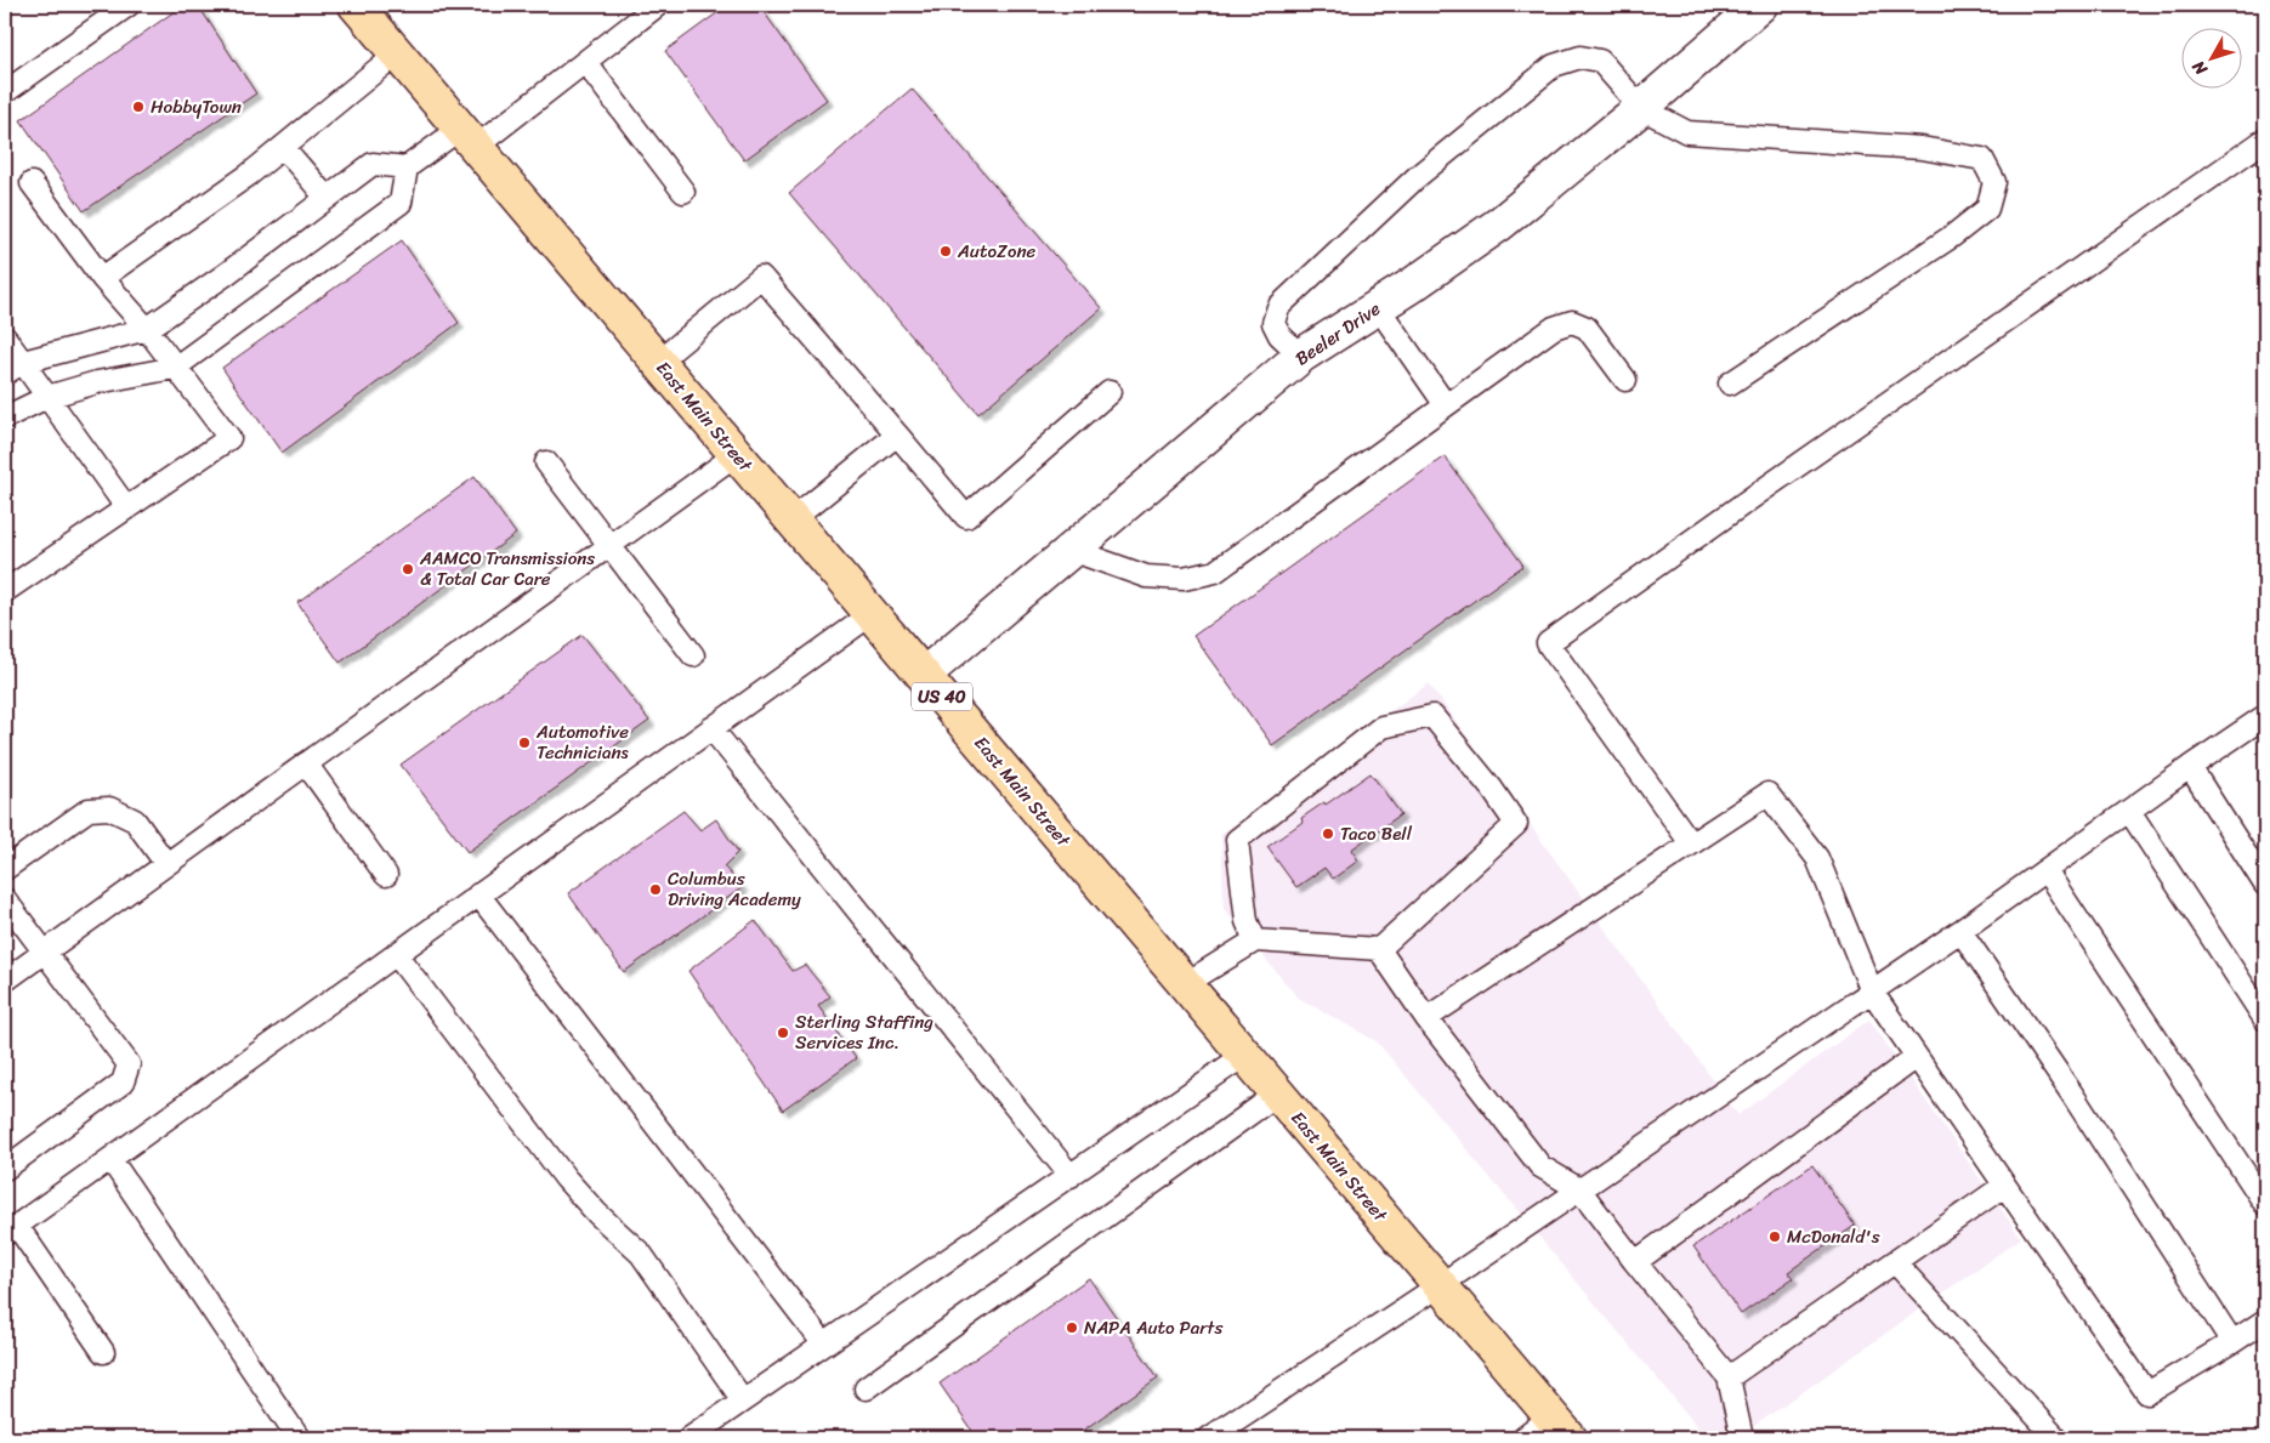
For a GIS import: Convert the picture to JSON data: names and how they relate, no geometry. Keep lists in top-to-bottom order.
{
  "streets": {
    "main road": ["East Main Street", "US 40"],
    "street": ["Beeler Drive"]
  },
  "crossings": [
    ["Beeler Drive", "East Main Street"]
  ],
  "places": [
    "HobbyTown",
    "AutoZone",
    "AAMCO Transmissions & Total Car Care",
    "Automotive Technicians",
    "Taco Bell",
    "Columbus Driving Academy",
    "Sterling Staffing Services Inc.",
    "McDonald's",
    "NAPA Auto Parts"
  ],
  "north": "bottom left"
}
